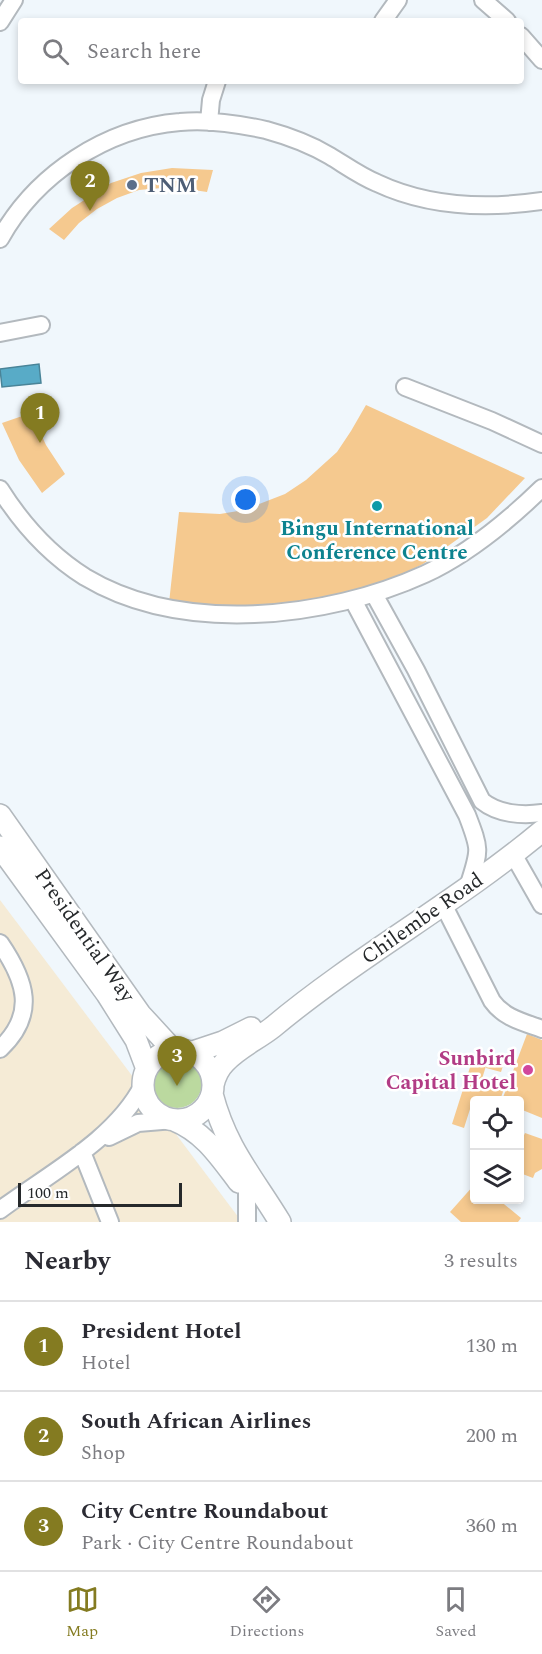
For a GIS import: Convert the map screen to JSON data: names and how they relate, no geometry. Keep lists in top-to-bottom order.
{
  "streets": {
    "main road": ["Chilembe Road", "Presidential Way"]
  },
  "places": ["TNM", "Bingu International Conference Centre", "Sunbird Capital Hotel"],
  "scale_bar": "100 m",
  "page": {
    "search": "Search here",
    "pins": ["2", "1", "3"],
    "scale": "100 m",
    "heading": ["Nearby", "3 results"],
    "list": [
      {
        "mark": "1",
        "name": "President Hotel",
        "note": "Hotel",
        "value": "130 m"
      },
      {
        "mark": "2",
        "name": "South African Airlines",
        "note": "Shop",
        "value": "200 m"
      },
      {
        "mark": "3",
        "name": "City Centre Roundabout",
        "note": "Park · City Centre Roundabout",
        "value": "360 m"
      }
    ],
    "nav": ["Map", "Directions", "Saved"]
  }
}
